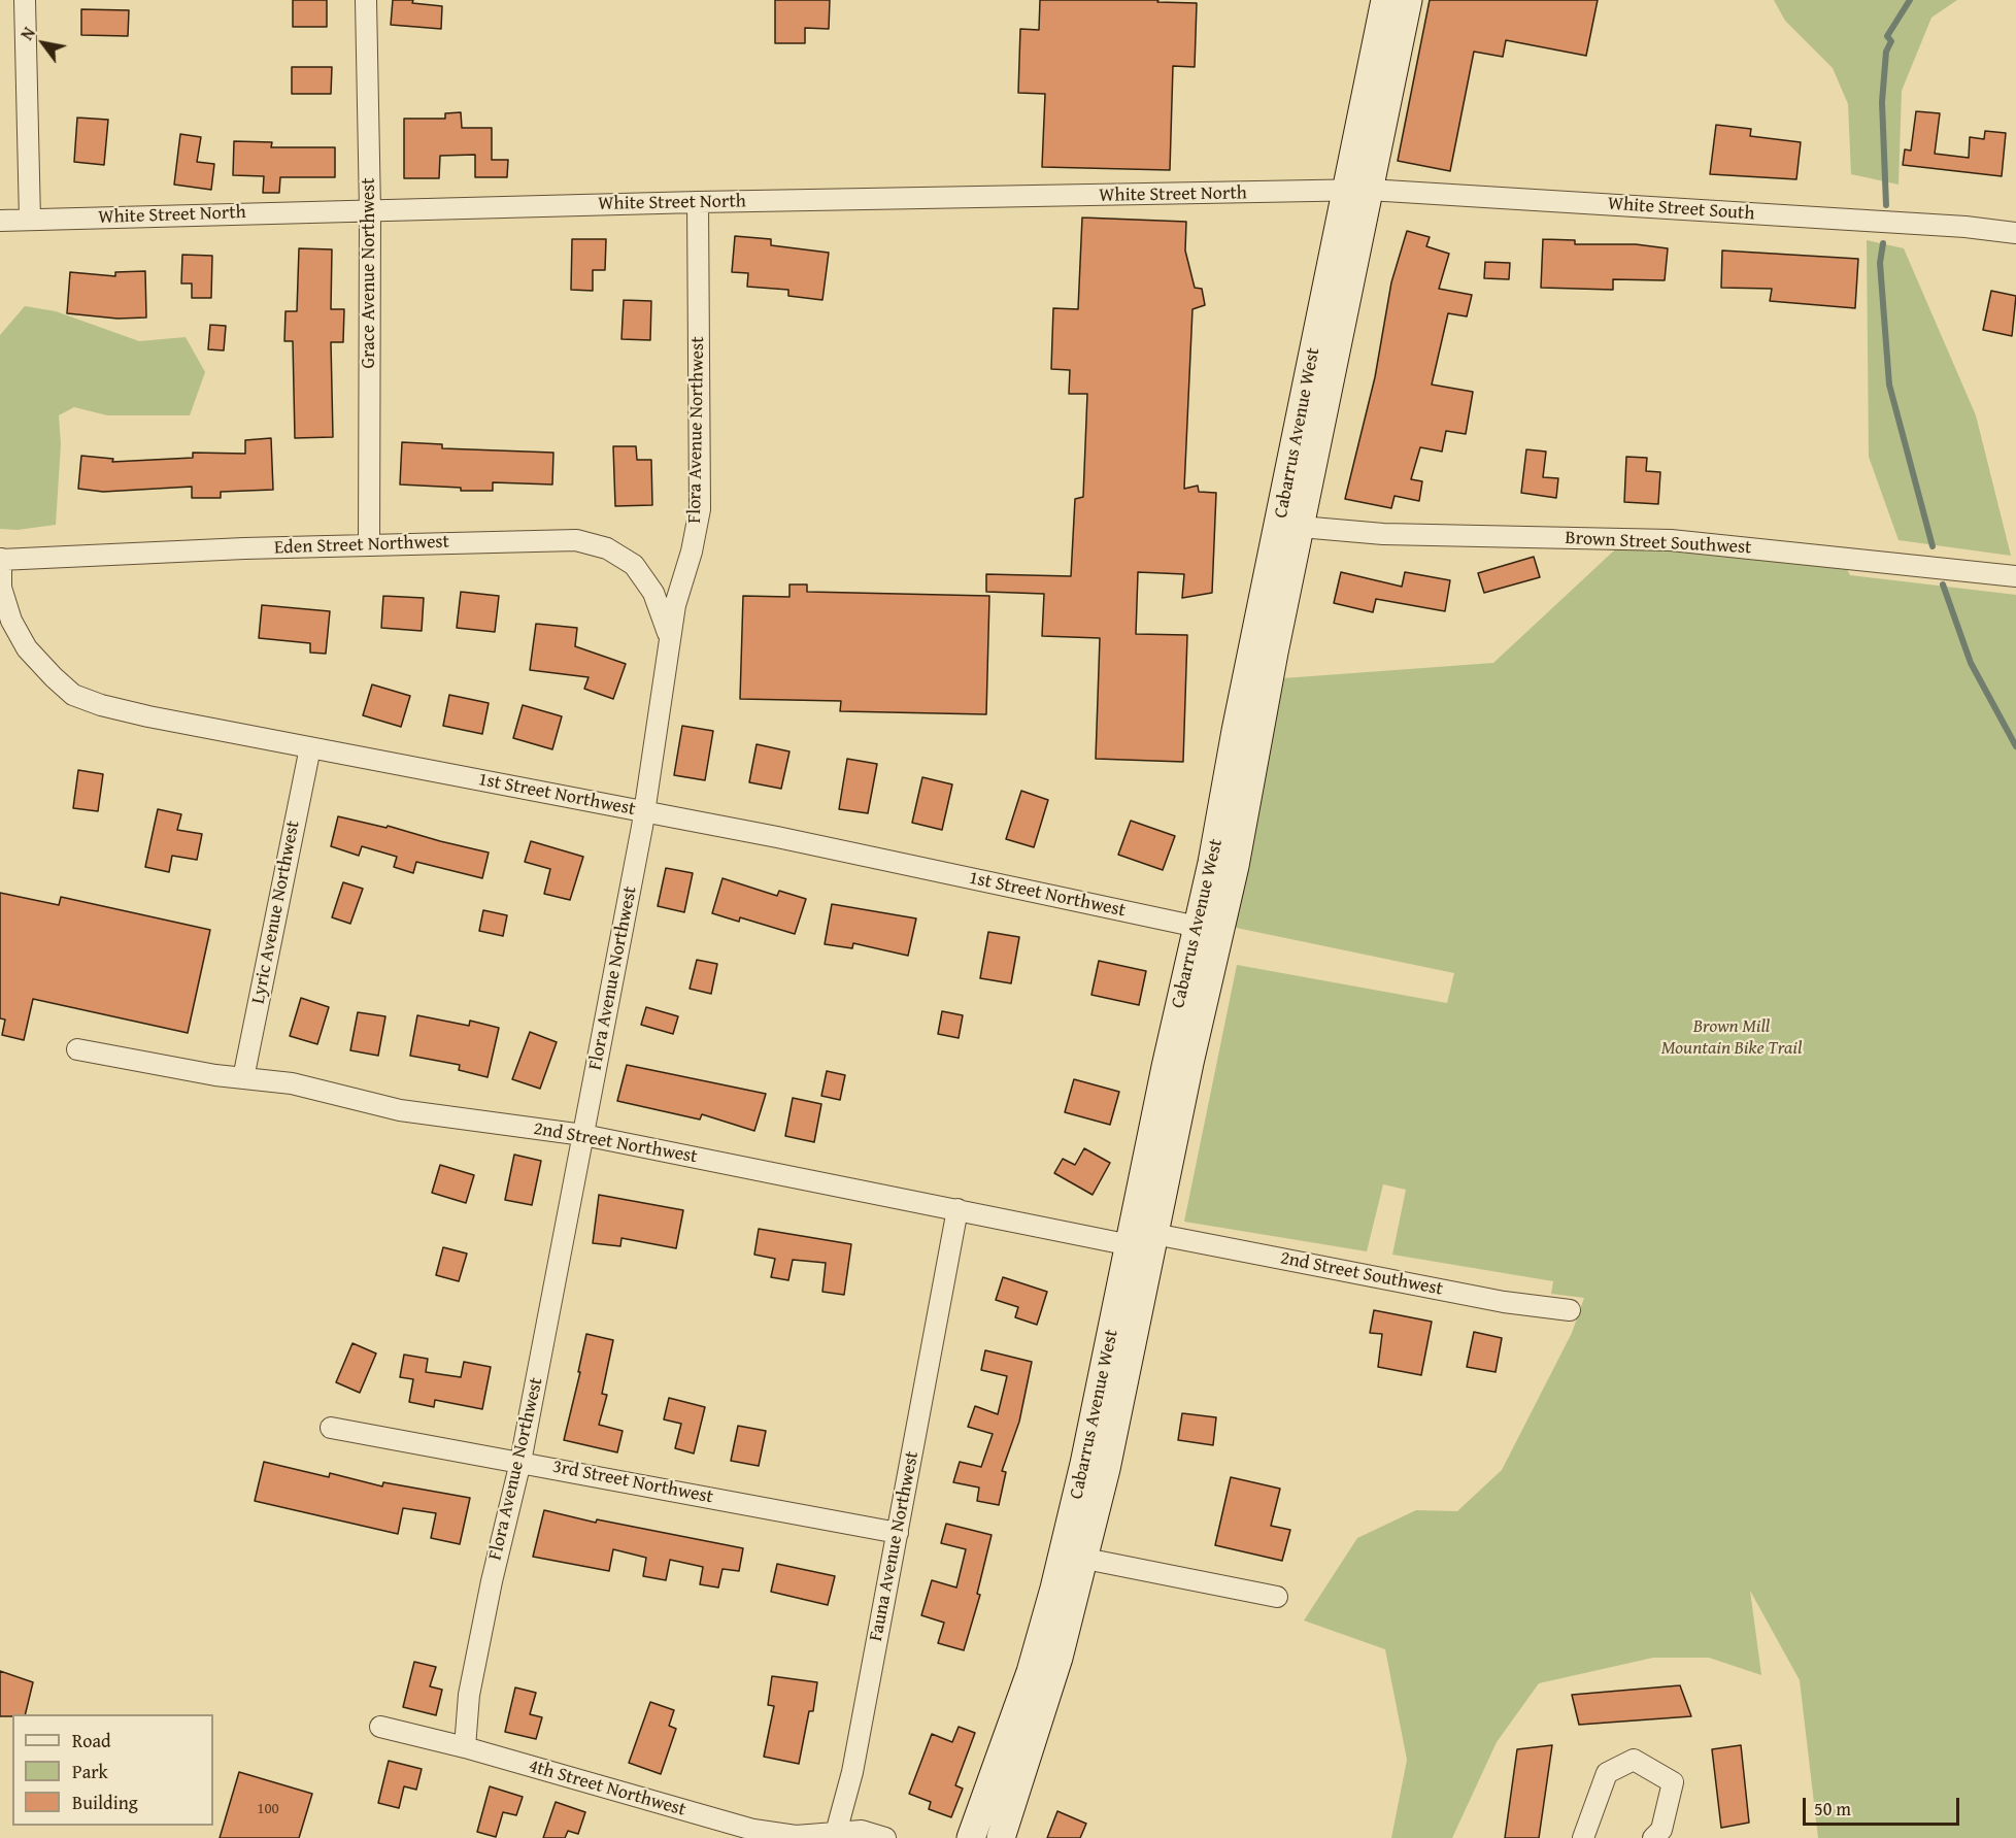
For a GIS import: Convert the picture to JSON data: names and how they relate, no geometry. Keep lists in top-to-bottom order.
{
  "streets": {
    "main road": ["Cabarrus Avenue West"],
    "street": [
      "White Street North",
      "White Street South",
      "Grace Avenue Northwest",
      "Flora Avenue Northwest",
      "Brown Street Southwest",
      "Eden Street Northwest",
      "1st Street Northwest",
      "Lyric Avenue Northwest",
      "2nd Street Northwest",
      "2nd Street Southwest",
      "3rd Street Northwest",
      "Fauna Avenue Northwest",
      "4th Street Northwest"
    ]
  },
  "crossings": [
    ["White Street North", "White Street South"],
    ["White Street North", "Grace Avenue Northwest"],
    ["White Street North", "Flora Avenue Northwest"],
    ["White Street North", "Cabarrus Avenue West"],
    ["White Street South", "Cabarrus Avenue West"],
    ["Grace Avenue Northwest", "Eden Street Northwest"],
    ["Flora Avenue Northwest", "Eden Street Northwest"],
    ["Flora Avenue Northwest", "1st Street Northwest"],
    ["Flora Avenue Northwest", "2nd Street Northwest"],
    ["Flora Avenue Northwest", "3rd Street Northwest"],
    ["Flora Avenue Northwest", "4th Street Northwest"],
    ["Cabarrus Avenue West", "Brown Street Southwest"],
    ["Cabarrus Avenue West", "1st Street Northwest"],
    ["Cabarrus Avenue West", "2nd Street Northwest"],
    ["Cabarrus Avenue West", "2nd Street Southwest"],
    ["Eden Street Northwest", "1st Street Northwest"],
    ["1st Street Northwest", "Lyric Avenue Northwest"],
    ["Lyric Avenue Northwest", "2nd Street Northwest"],
    ["2nd Street Northwest", "2nd Street Southwest"],
    ["2nd Street Northwest", "Fauna Avenue Northwest"],
    ["3rd Street Northwest", "Fauna Avenue Northwest"],
    ["Fauna Avenue Northwest", "4th Street Northwest"]
  ],
  "parks": ["Brown Mill Mountain Bike Trail"],
  "house_numbers": ["100"],
  "legend": ["Road", "Park", "Building"],
  "scale_bar": "50 m",
  "north": "top left"
}
